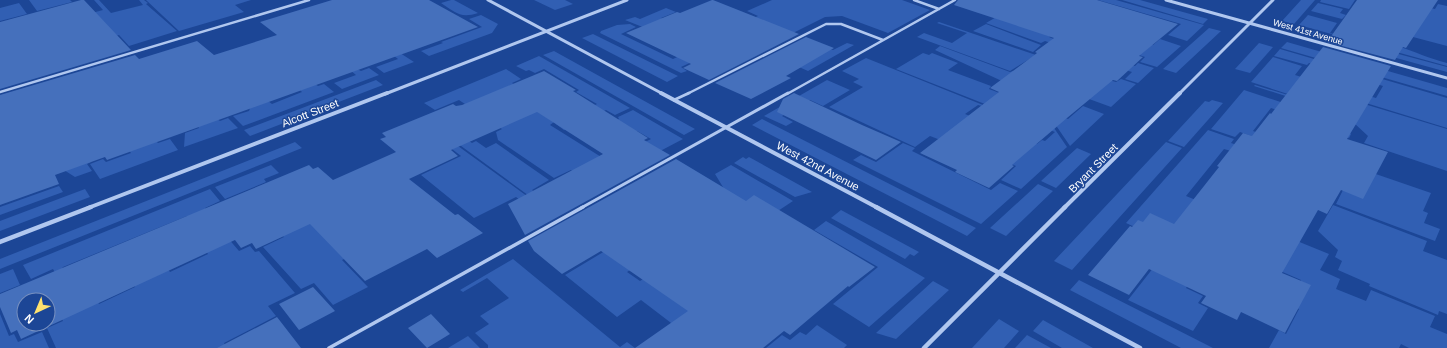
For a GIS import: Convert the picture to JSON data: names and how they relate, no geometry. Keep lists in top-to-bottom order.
{
  "streets": {
    "street": [
      "West 41st Avenue",
      "Alcott Street",
      "West 42nd Avenue",
      "Bryant Street"
    ]
  },
  "crossings": [
    ["West 41st Avenue", "Bryant Street"],
    ["Alcott Street", "West 42nd Avenue"],
    ["West 42nd Avenue", "Bryant Street"]
  ],
  "north": "bottom left"
}
